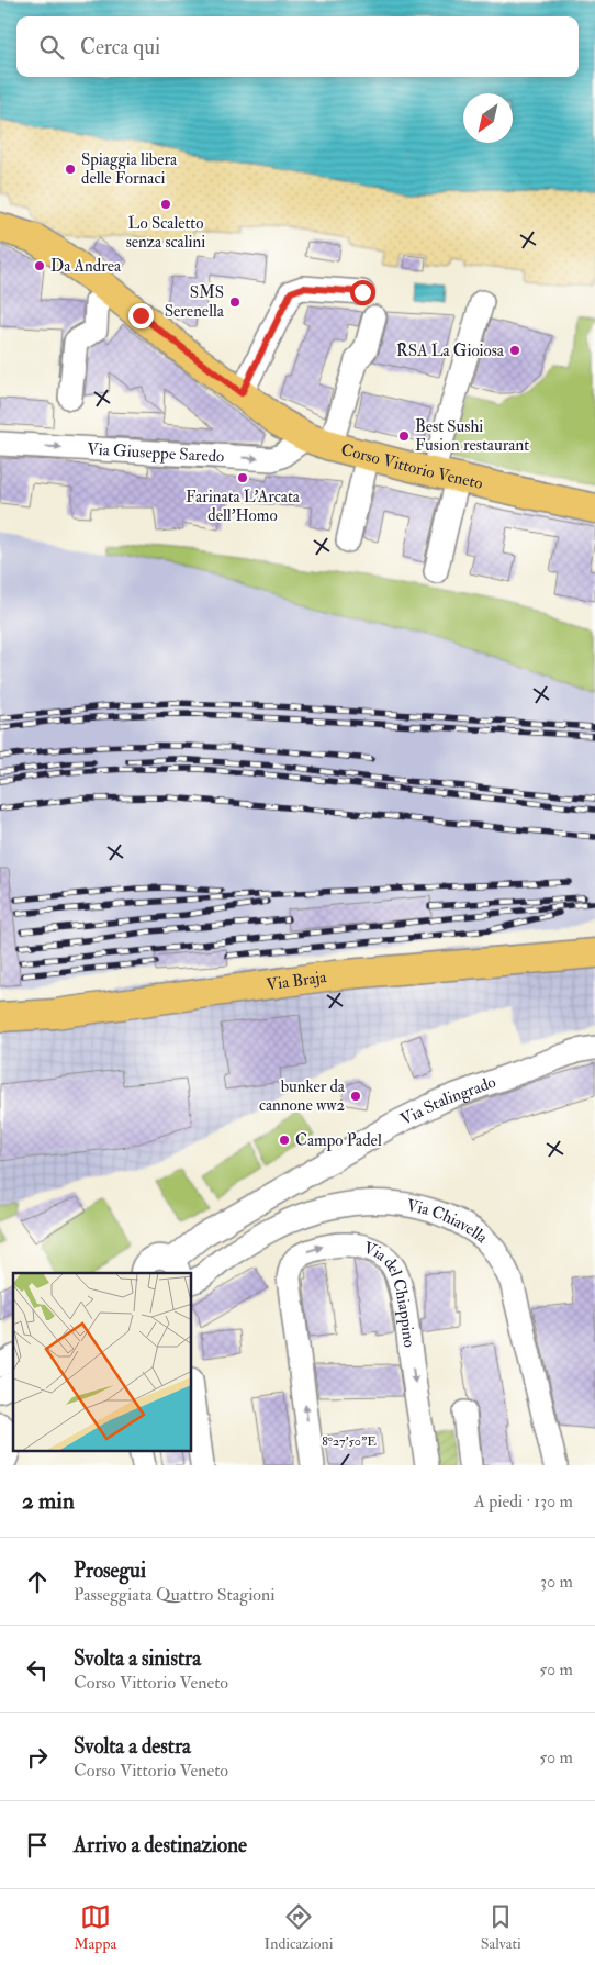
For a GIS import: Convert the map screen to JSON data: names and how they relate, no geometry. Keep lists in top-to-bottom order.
{
  "streets": {
    "main road": ["Corso Vittorio Veneto", "Via Braja"],
    "street": [
      "Via Giuseppe Saredo",
      "Via Stalingrado",
      "Via Chiavella",
      "Via del Chiappino"
    ]
  },
  "crossings": [
    ["Via Giuseppe Saredo", "Corso Vittorio Veneto"]
  ],
  "one_way": ["Via Giuseppe Saredo"],
  "places": [
    "Spiaggia libera delle Fornaci",
    "Lo Scaletto senza scalini",
    "Da Andrea",
    "SMS Serenella",
    "RSA La Gioiosa",
    "Best Sushi Fusion restaurant",
    "Farinata L'Arcata dell'Homo",
    "bunker da cannone ww2",
    "Campo Padel"
  ],
  "north": "bottom left",
  "page": {
    "search": "Cerca qui",
    "heading": ["2 min", "A piedi · 130 m"],
    "list": [
      ["Prosegui", "Passeggiata Quattro Stagioni", "30 m"],
      ["Svolta a sinistra", "Corso Vittorio Veneto", "50 m"],
      ["Svolta a destra", "Corso Vittorio Veneto", "50 m"],
      "Arrivo a destinazione"
    ],
    "nav": ["Mappa", "Indicazioni", "Salvati"]
  },
  "coordinates": ["8°27'50\"E"]
}
